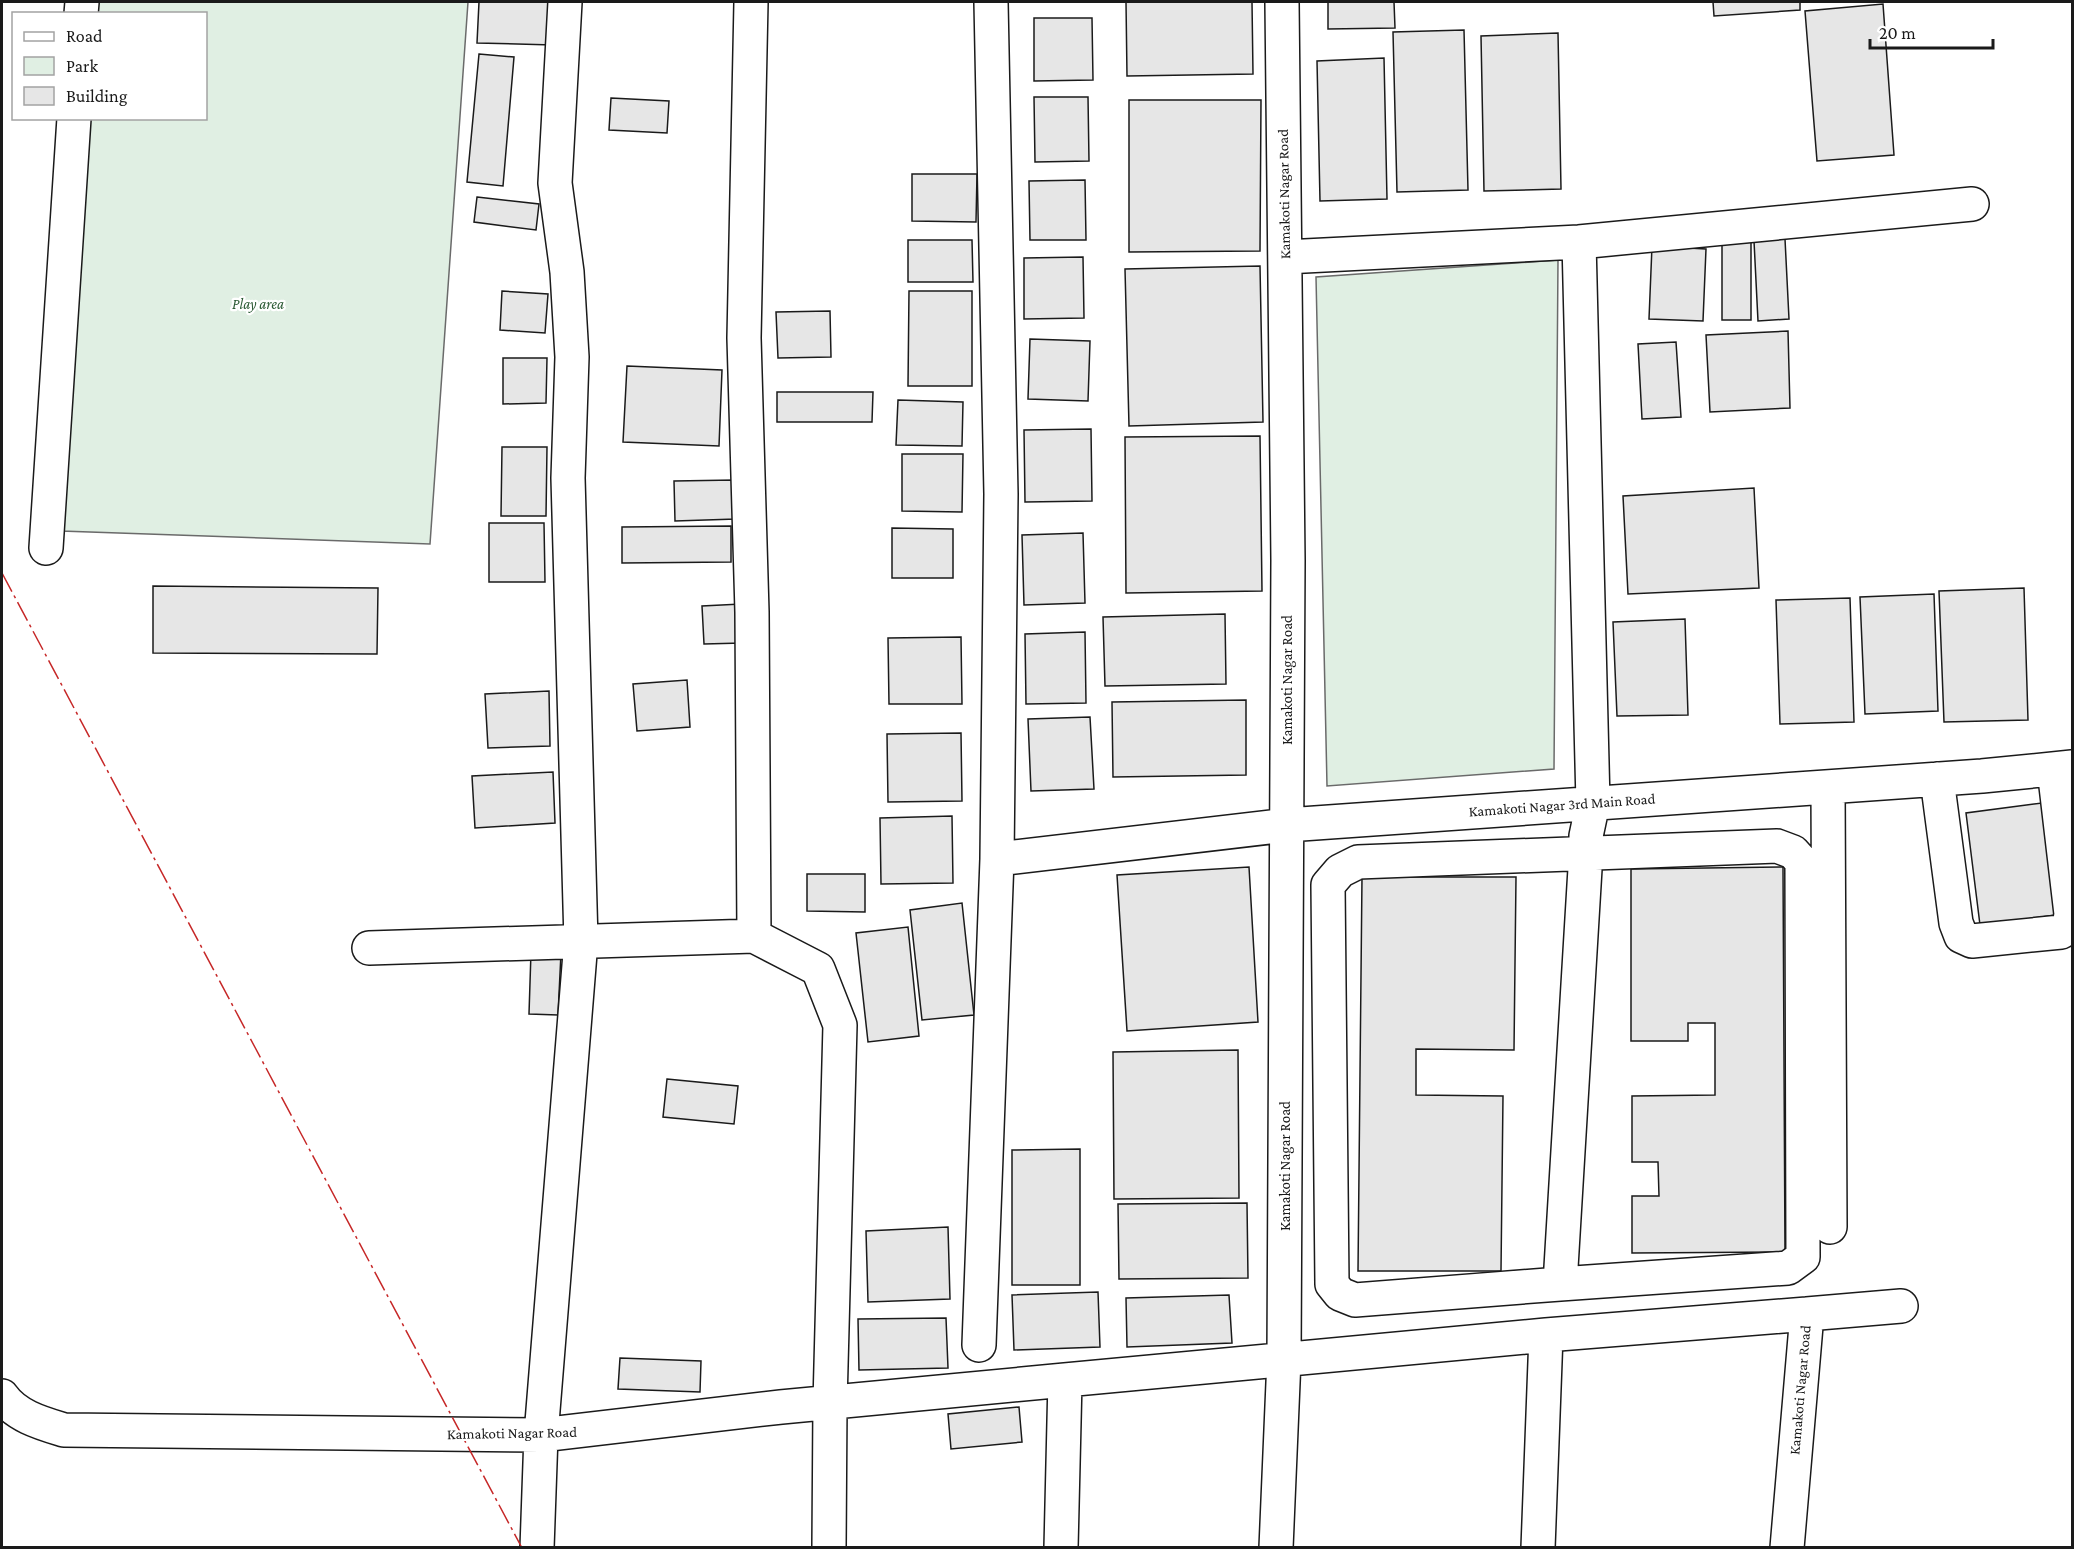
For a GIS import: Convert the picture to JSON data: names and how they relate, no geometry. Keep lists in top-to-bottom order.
{
  "streets": {
    "street": ["Kamakoti Nagar Road", "Kamakoti Nagar 3rd Main Road"]
  },
  "crossings": [
    ["Kamakoti Nagar Road", "Kamakoti Nagar 3rd Main Road"]
  ],
  "parks": ["Play area"],
  "legend": ["Road", "Park", "Building"],
  "scale_bar": "20 m"
}
